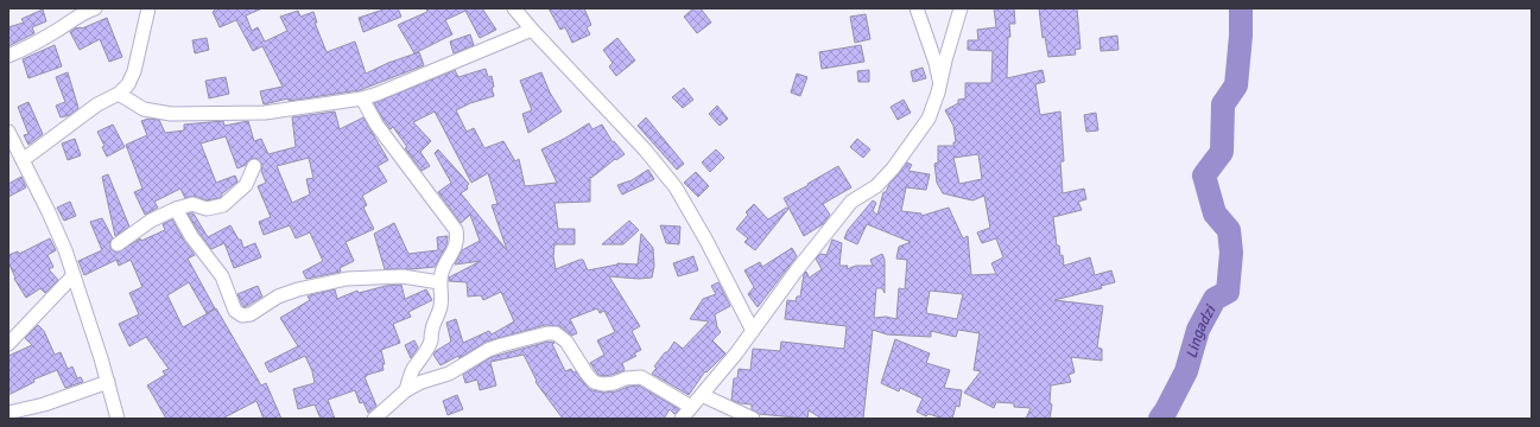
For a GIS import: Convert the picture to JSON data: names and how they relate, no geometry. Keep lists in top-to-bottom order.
{
  "water": ["Lingadzi"]
}
